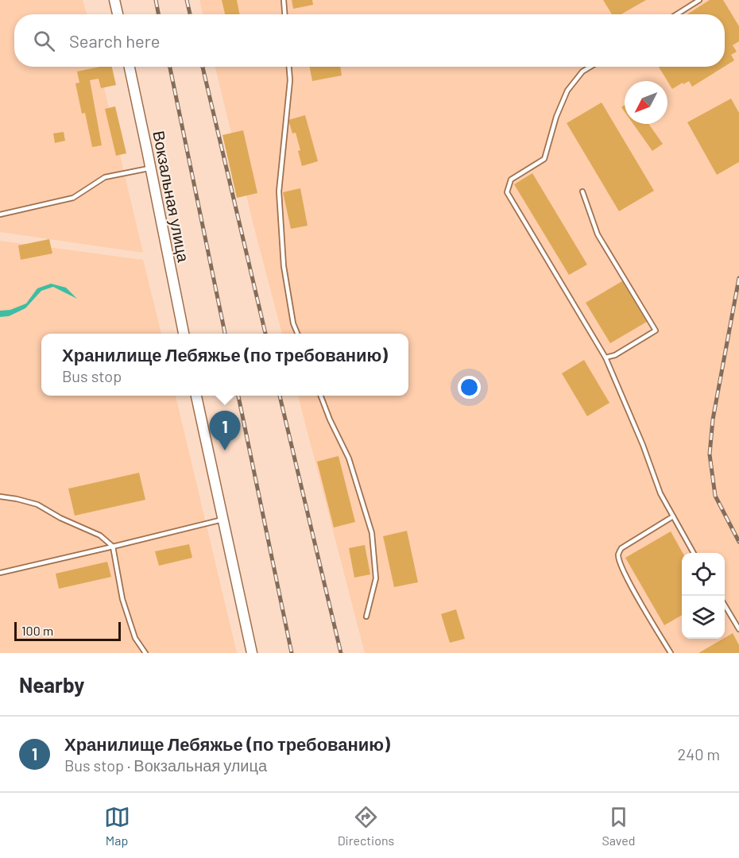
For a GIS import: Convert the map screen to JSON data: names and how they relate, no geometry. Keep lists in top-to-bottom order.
{
  "streets": {
    "main road": ["Вокзальная улица"]
  },
  "scale_bar": "100 m",
  "north": "bottom left",
  "page": {
    "search": "Search here",
    "popup": ["Хранилище Лебяжье (по требованию)", "Bus stop"],
    "pins": "1",
    "scale": "100 m",
    "heading": "Nearby",
    "list": [
      {
        "mark": "1",
        "name": "Хранилище Лебяжье (по требованию)",
        "note": "Bus stop · Вокзальная улица",
        "value": "240 m"
      }
    ],
    "nav": ["Map", "Directions", "Saved"]
  }
}
